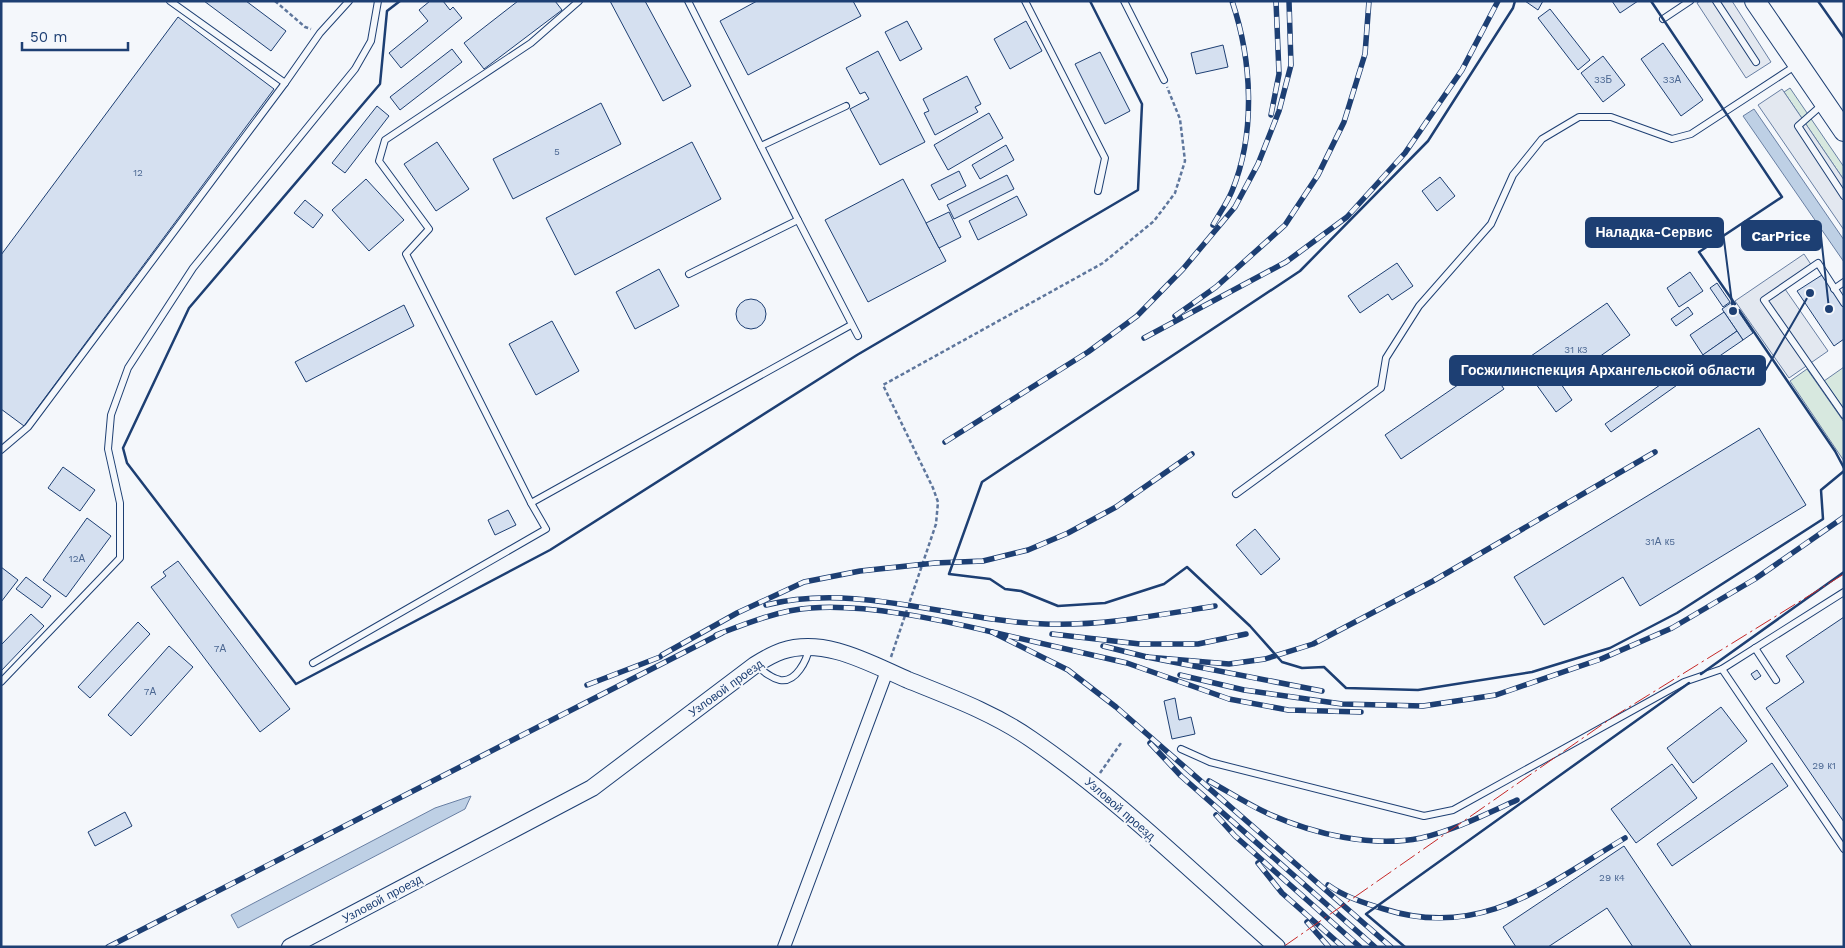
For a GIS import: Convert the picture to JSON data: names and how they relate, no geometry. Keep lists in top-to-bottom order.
{
  "streets": {
    "street": ["Узловой проезд"]
  },
  "places": ["Госжилинспекция Архангельской области", "CarPrice", "Наладка-Сервис"],
  "house_numbers": [
    "33Б",
    "33А",
    "5",
    "12",
    "31 к3",
    "31А к5",
    "12А",
    "7А",
    "7А",
    "29 к1",
    "29 к4"
  ],
  "scale_bar": "50 m"
}
